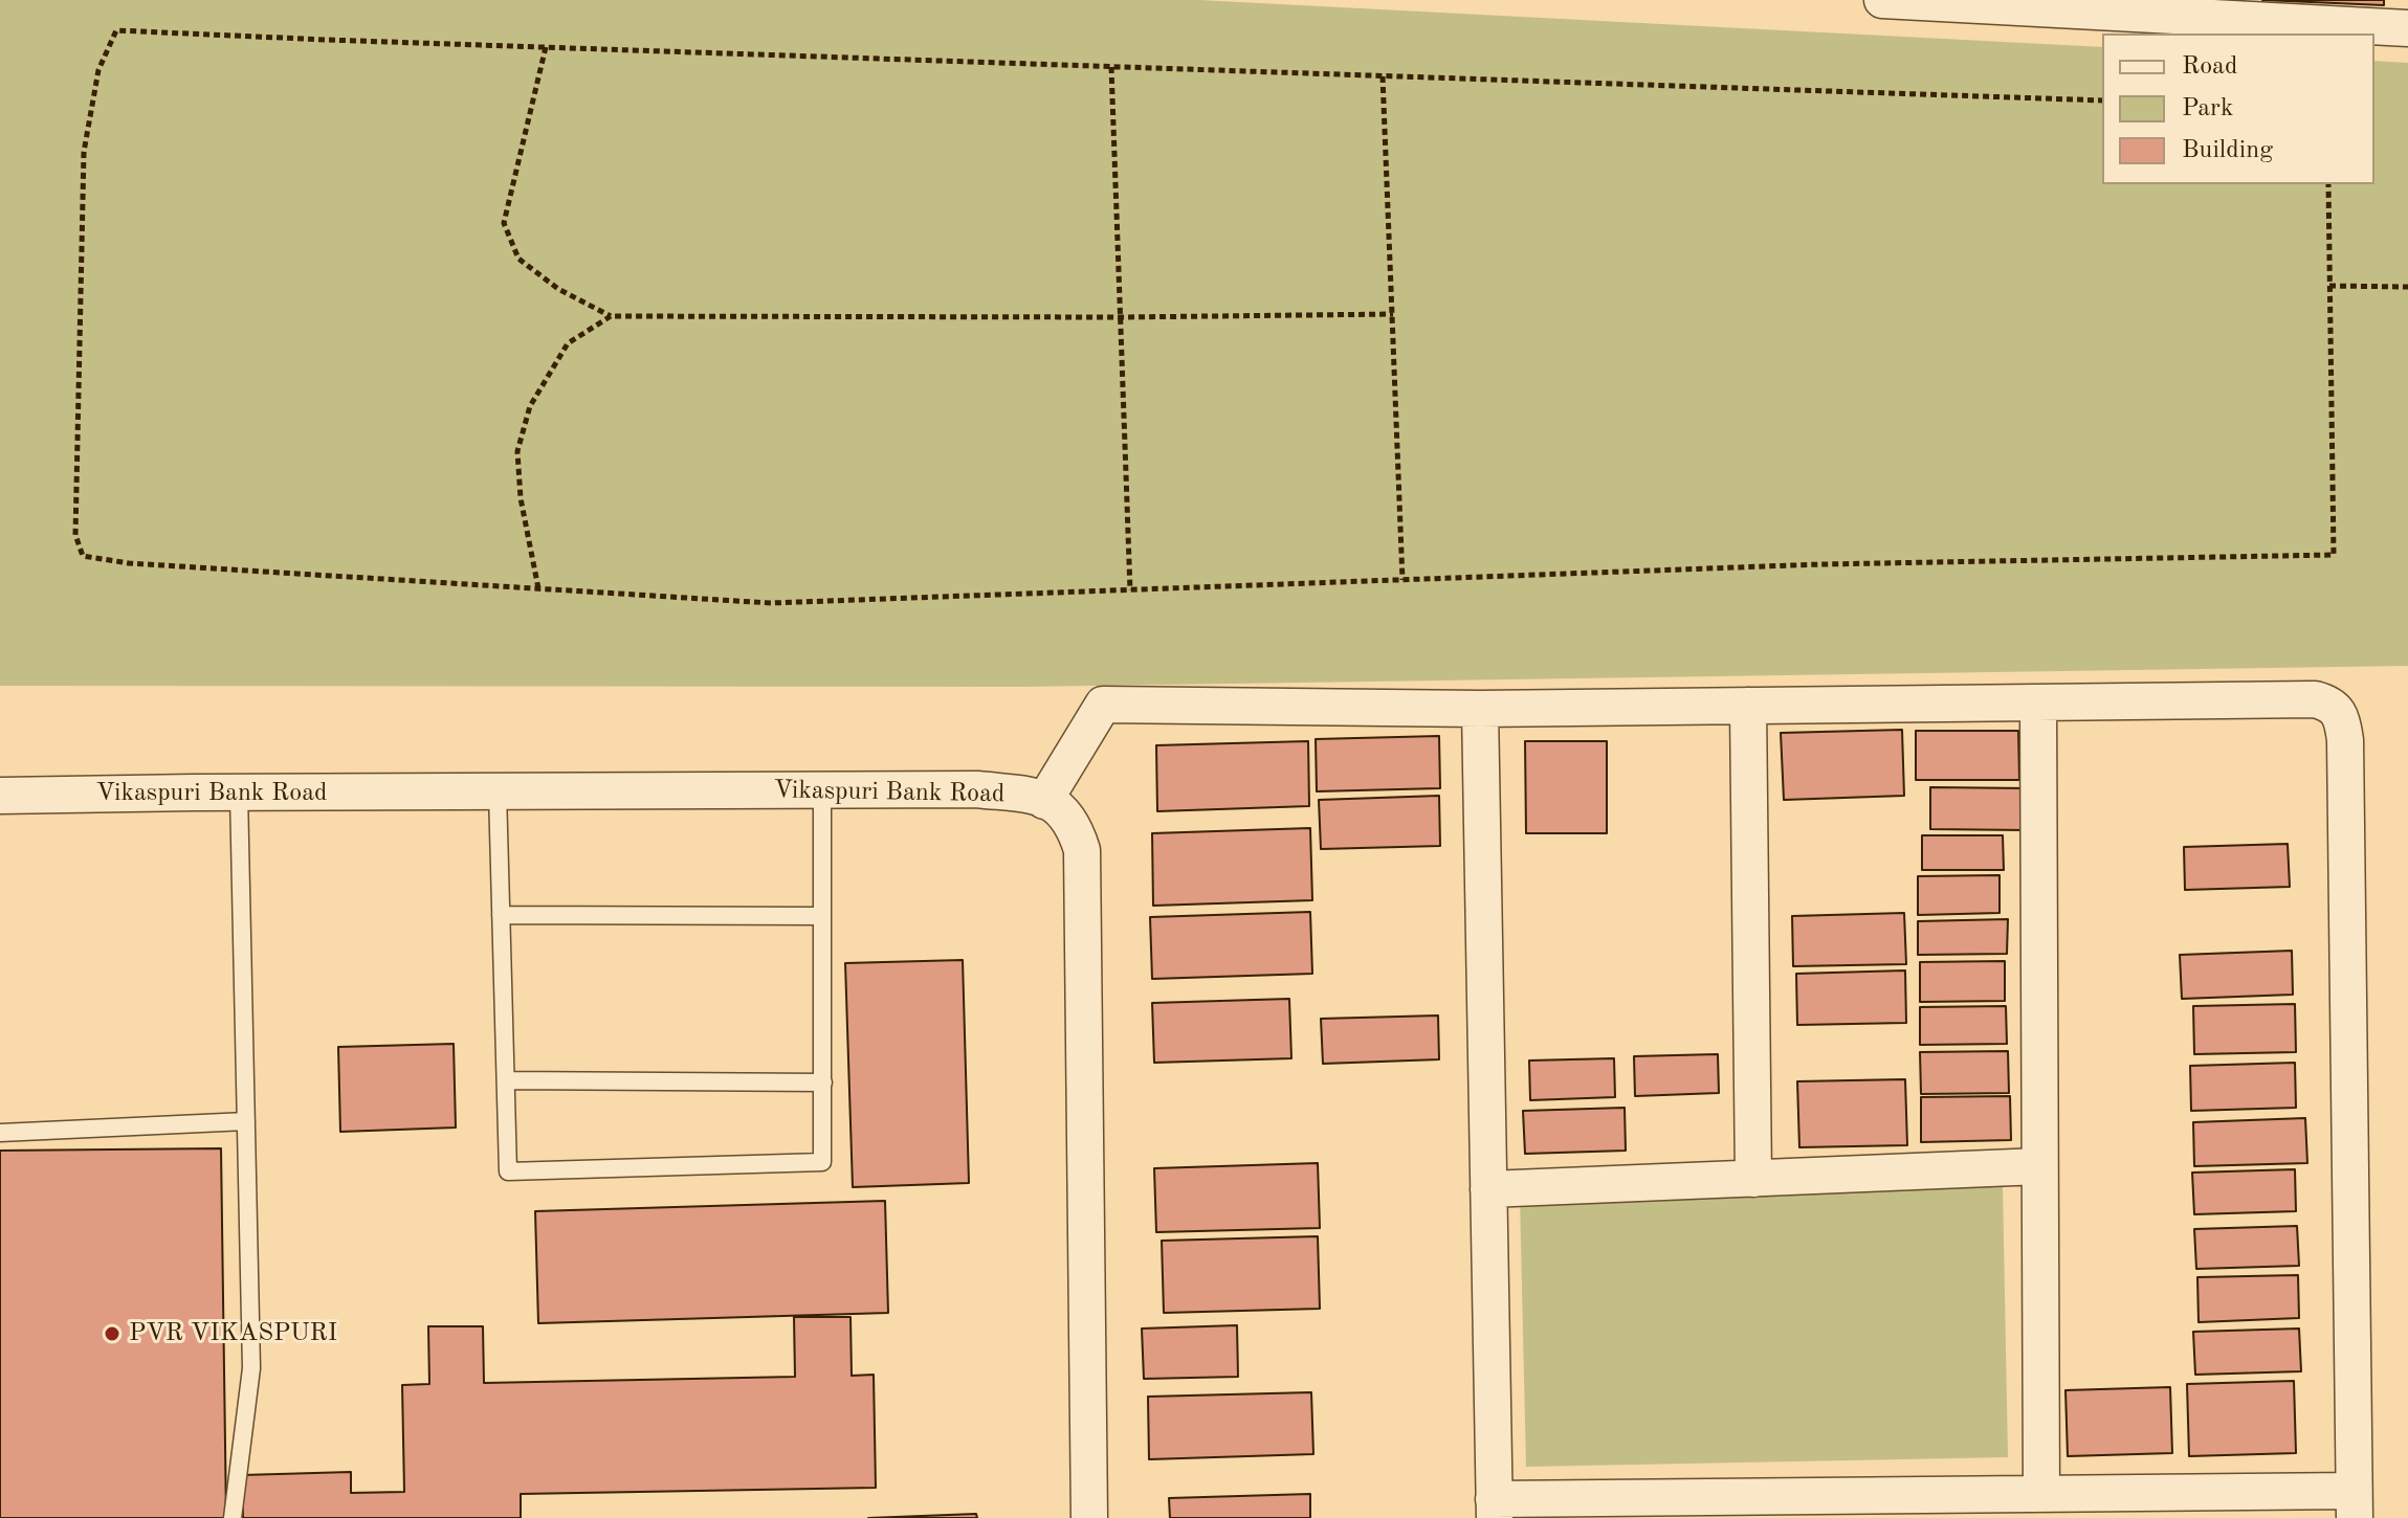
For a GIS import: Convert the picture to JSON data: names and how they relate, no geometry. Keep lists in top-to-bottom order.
{
  "streets": {
    "street": ["Vikaspuri Bank Road"]
  },
  "places": ["PVR VIKASPURI"],
  "legend": ["Road", "Park", "Building"]
}
